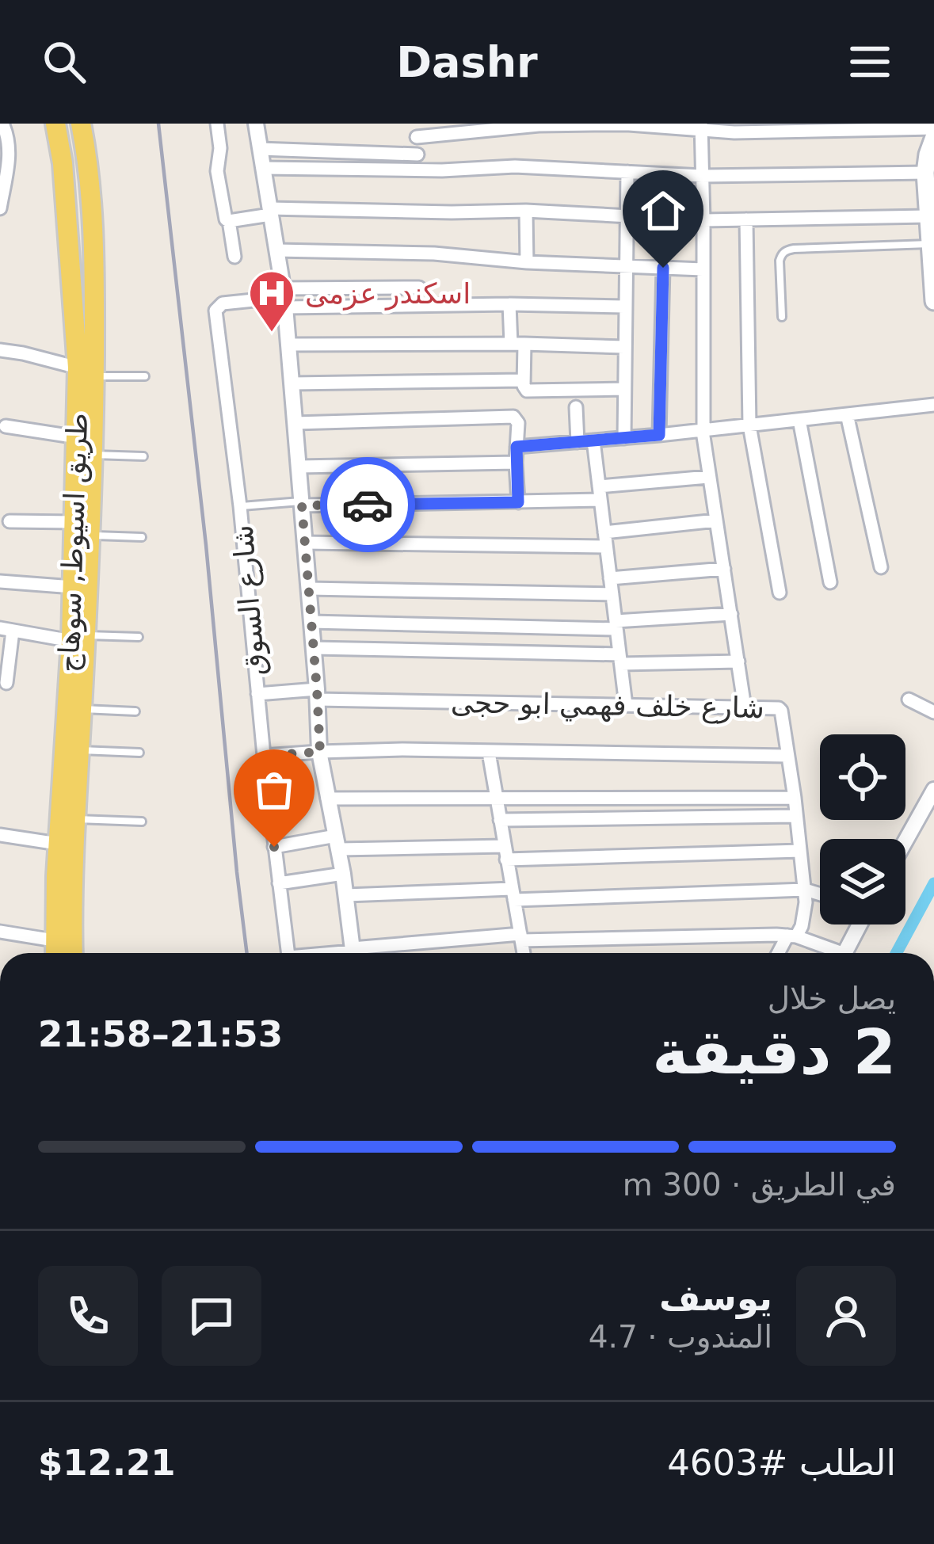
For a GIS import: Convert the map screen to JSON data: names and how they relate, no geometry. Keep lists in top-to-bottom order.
{
  "streets": {
    "main road": ["طريق اسيوط, سوهاج"],
    "street": ["شارع السوق", "شارع خلف فهمي ابو حجى"]
  },
  "crossings": [
    ["شارع السوق", "شارع خلف فهمي ابو حجى"]
  ],
  "places": {
    "hospital": ["اسكندر عزمى"]
  },
  "page": {
    "header": "Dashr",
    "heading": ["2 دقيقة", "يصل خلال", "21:53–21:58"],
    "panel": [
      "يوسف",
      "المندوب · 4.7",
      "الطلب #4603",
      "$12.21"
    ],
    "bar": "في الطريق · 300 m"
  }
}
